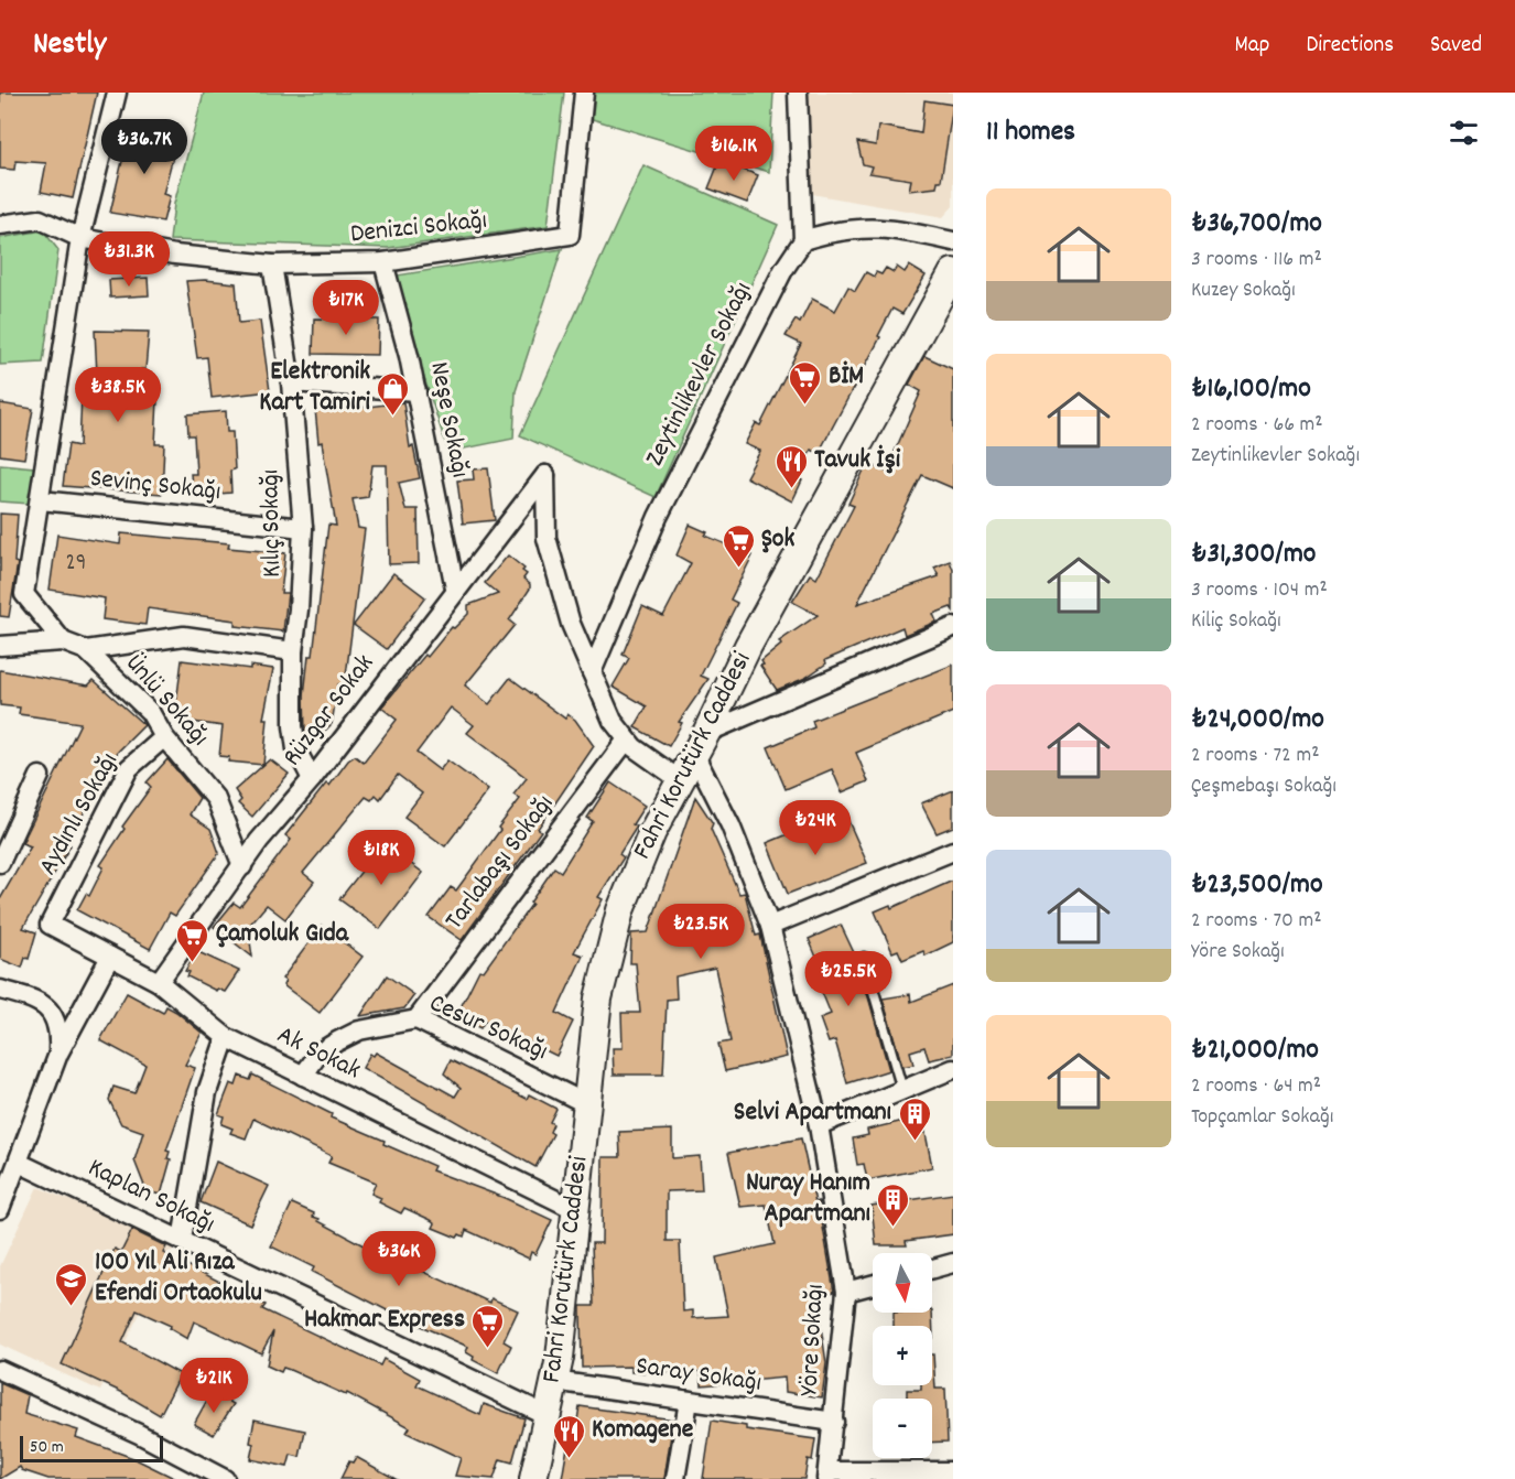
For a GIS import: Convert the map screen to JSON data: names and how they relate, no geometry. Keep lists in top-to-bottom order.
{
  "streets": {
    "street": [
      "Denizci Sokağı",
      "Zeytinlikevler Sokağı",
      "Neşe Sokağı",
      "Sevinç Sokağı",
      "Kılıç Sokağı",
      "Ünlü Sokağı",
      "Rüzgar Sokak",
      "Fahri Korutürk Caddesi",
      "Aydınlı Sokağı",
      "Tarlabaşı Sokağı",
      "Cesur Sokağı",
      "Ak Sokak",
      "Kaplan Sokağı",
      "Yöre Sokağı",
      "Saray Sokağı"
    ]
  },
  "crossings": [
    ["Denizci Sokağı", "Neşe Sokağı"],
    ["Denizci Sokağı", "Kılıç Sokağı"],
    ["Zeytinlikevler Sokağı", "Rüzgar Sokak"],
    ["Neşe Sokağı", "Rüzgar Sokak"],
    ["Sevinç Sokağı", "Kılıç Sokağı"],
    ["Kılıç Sokağı", "Rüzgar Sokak"],
    ["Ünlü Sokağı", "Rüzgar Sokak"],
    ["Ünlü Sokağı", "Aydınlı Sokağı"],
    ["Rüzgar Sokak", "Ak Sokak"],
    ["Fahri Korutürk Caddesi", "Cesur Sokağı"],
    ["Fahri Korutürk Caddesi", "Ak Sokak"],
    ["Fahri Korutürk Caddesi", "Kaplan Sokağı"],
    ["Fahri Korutürk Caddesi", "Yöre Sokağı"],
    ["Fahri Korutürk Caddesi", "Saray Sokağı"],
    ["Aydınlı Sokağı", "Ak Sokak"],
    ["Tarlabaşı Sokağı", "Cesur Sokağı"],
    ["Cesur Sokağı", "Ak Sokak"],
    ["Yöre Sokağı", "Saray Sokağı"]
  ],
  "places": {
    "supermarket": [
      "BİM",
      "Şok",
      "Çamoluk Gıda",
      "Hakmar Express"
    ],
    "shop": ["Elektronik Kart Tamiri"],
    "restaurant": ["Tavuk İşi", "Komagene"],
    "building": ["Selvi Apartmanı", "Nuray Hanım Apartmanı"],
    "school or university": ["100 Yıl Ali Rıza Efendi Ortaokulu"]
  },
  "house_numbers": ["29"],
  "scale_bar": "50 m",
  "north": "bottom",
  "page": {
    "header": "Nestly",
    "nav": ["Map", "Directions", "Saved"],
    "heading": "11 homes",
    "price": [
      "₺36.7K",
      "₺16.1K",
      "₺31.3K",
      "₺17K",
      "₺38.5K",
      "₺24K",
      "₺18K",
      "₺23.5K",
      "₺25.5K",
      "₺36K",
      "₺21K"
    ],
    "list": [
      {
        "name": "₺36,700/mo",
        "note": "3 rooms · 116 m² · Kuzey Sokağı"
      },
      {
        "name": "₺16,100/mo",
        "note": "2 rooms · 66 m² · Zeytinlikevler Sokağı"
      },
      {
        "name": "₺31,300/mo",
        "note": "3 rooms · 104 m² · Kiliç Sokağı"
      },
      {
        "name": "₺24,000/mo",
        "note": "2 rooms · 72 m² · Çeşmebaşı Sokağı"
      },
      {
        "name": "₺23,500/mo",
        "note": "2 rooms · 70 m² · Yöre Sokağı"
      },
      {
        "name": "₺21,000/mo",
        "note": "2 rooms · 64 m² · Topçamlar Sokağı"
      }
    ],
    "map_buttons": ["+", "−"],
    "scale": "50 m"
  }
}
